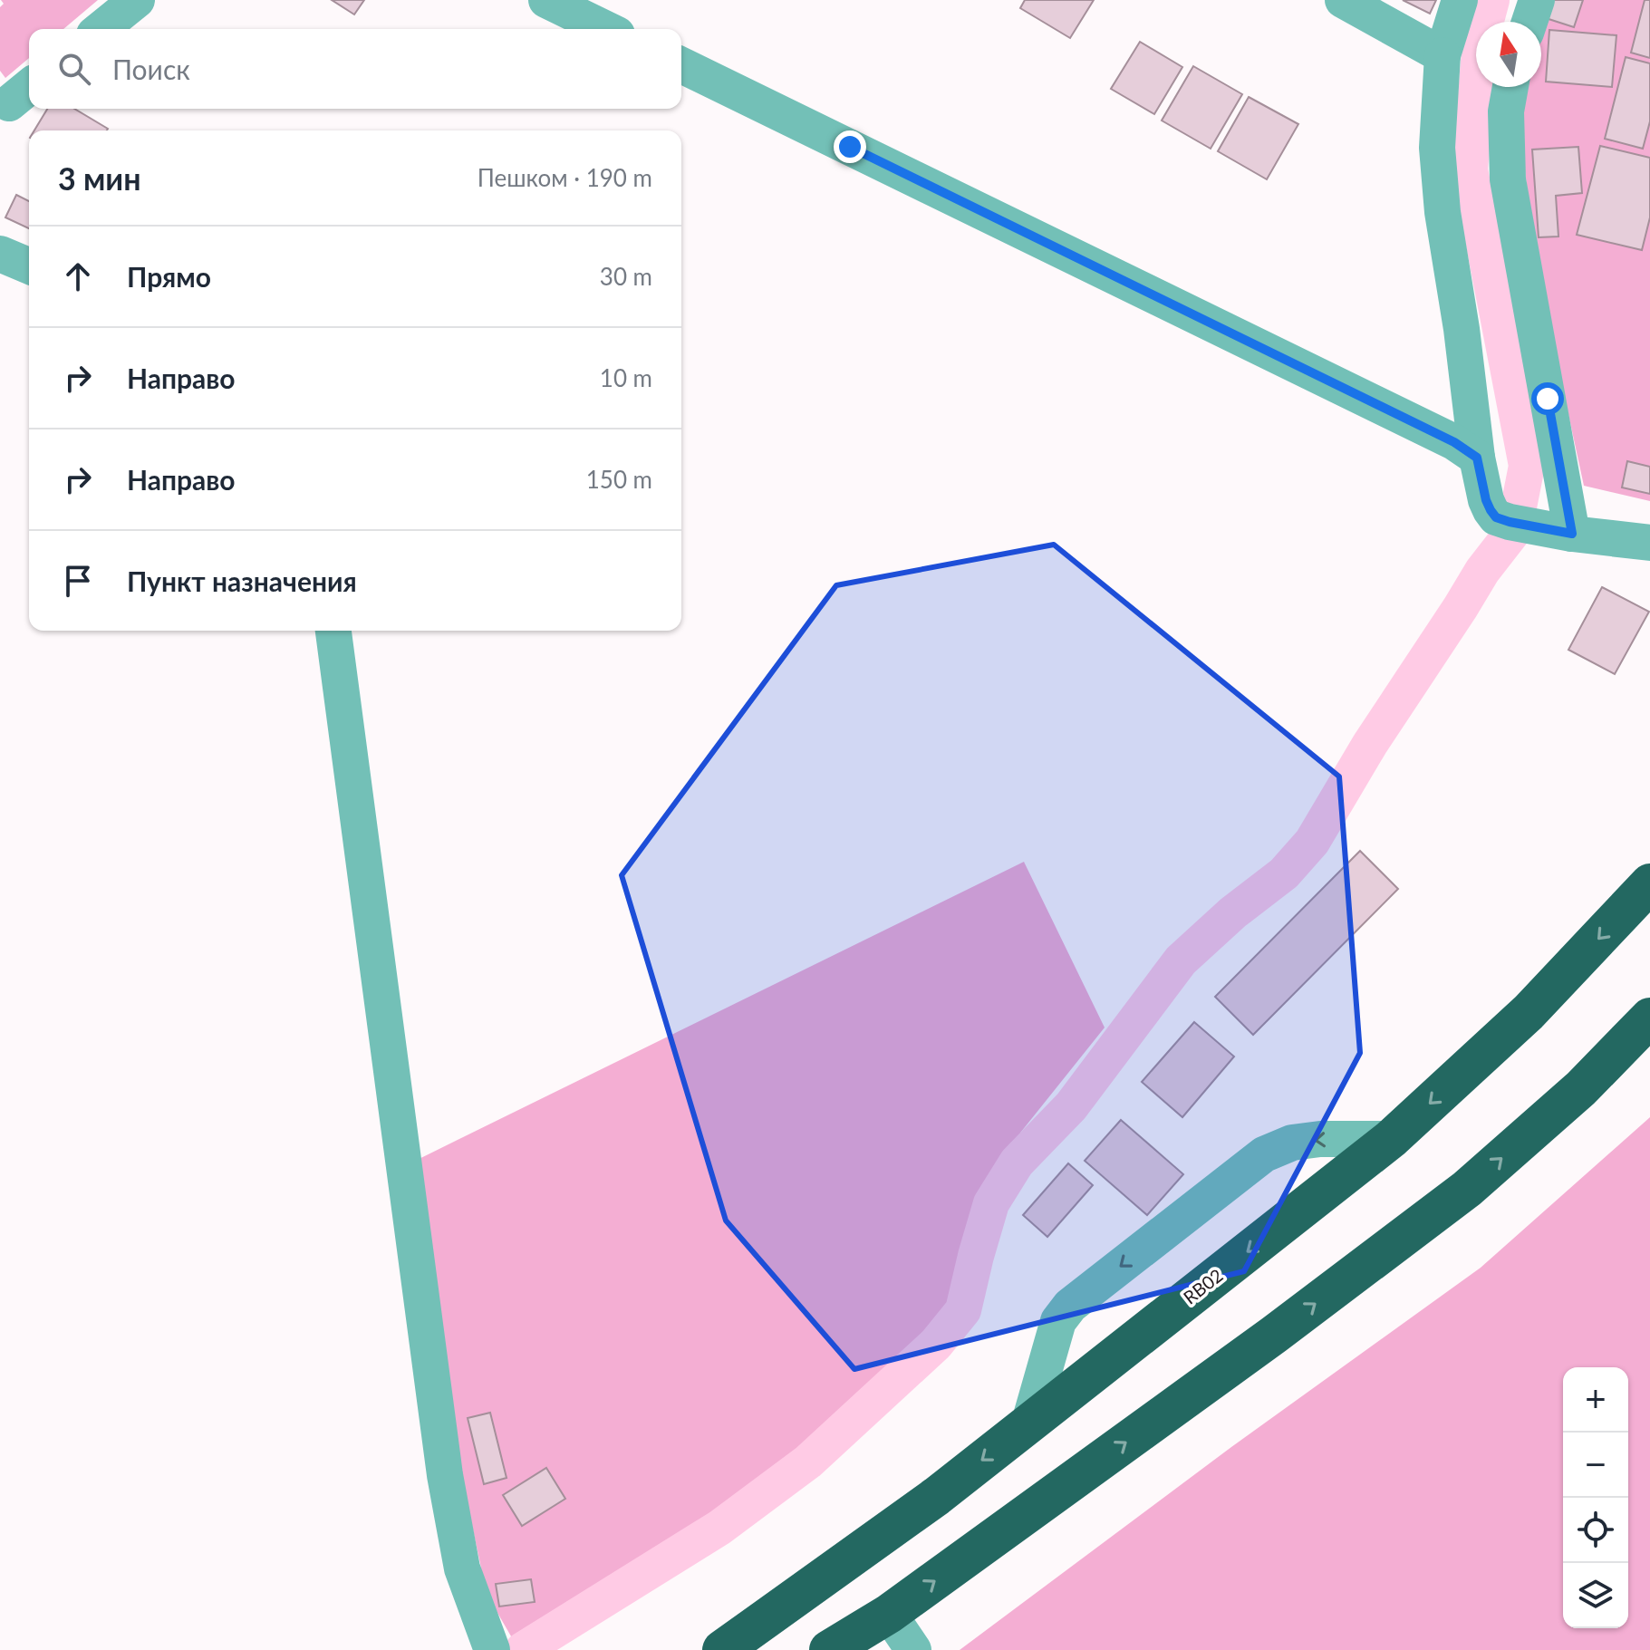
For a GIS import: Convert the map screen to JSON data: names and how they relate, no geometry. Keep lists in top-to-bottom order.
{
  "streets": {
    "highway": ["RB02"]
  },
  "north": "top",
  "page": {
    "search": "Поиск",
    "heading": ["3 мин", "Пешком · 190 m"],
    "list": [
      ["Прямо", "30 m"],
      ["Направо", "10 m"],
      ["Направо", "150 m"],
      "Пункт назначения"
    ],
    "map_buttons": ["+", "−"]
  }
}
